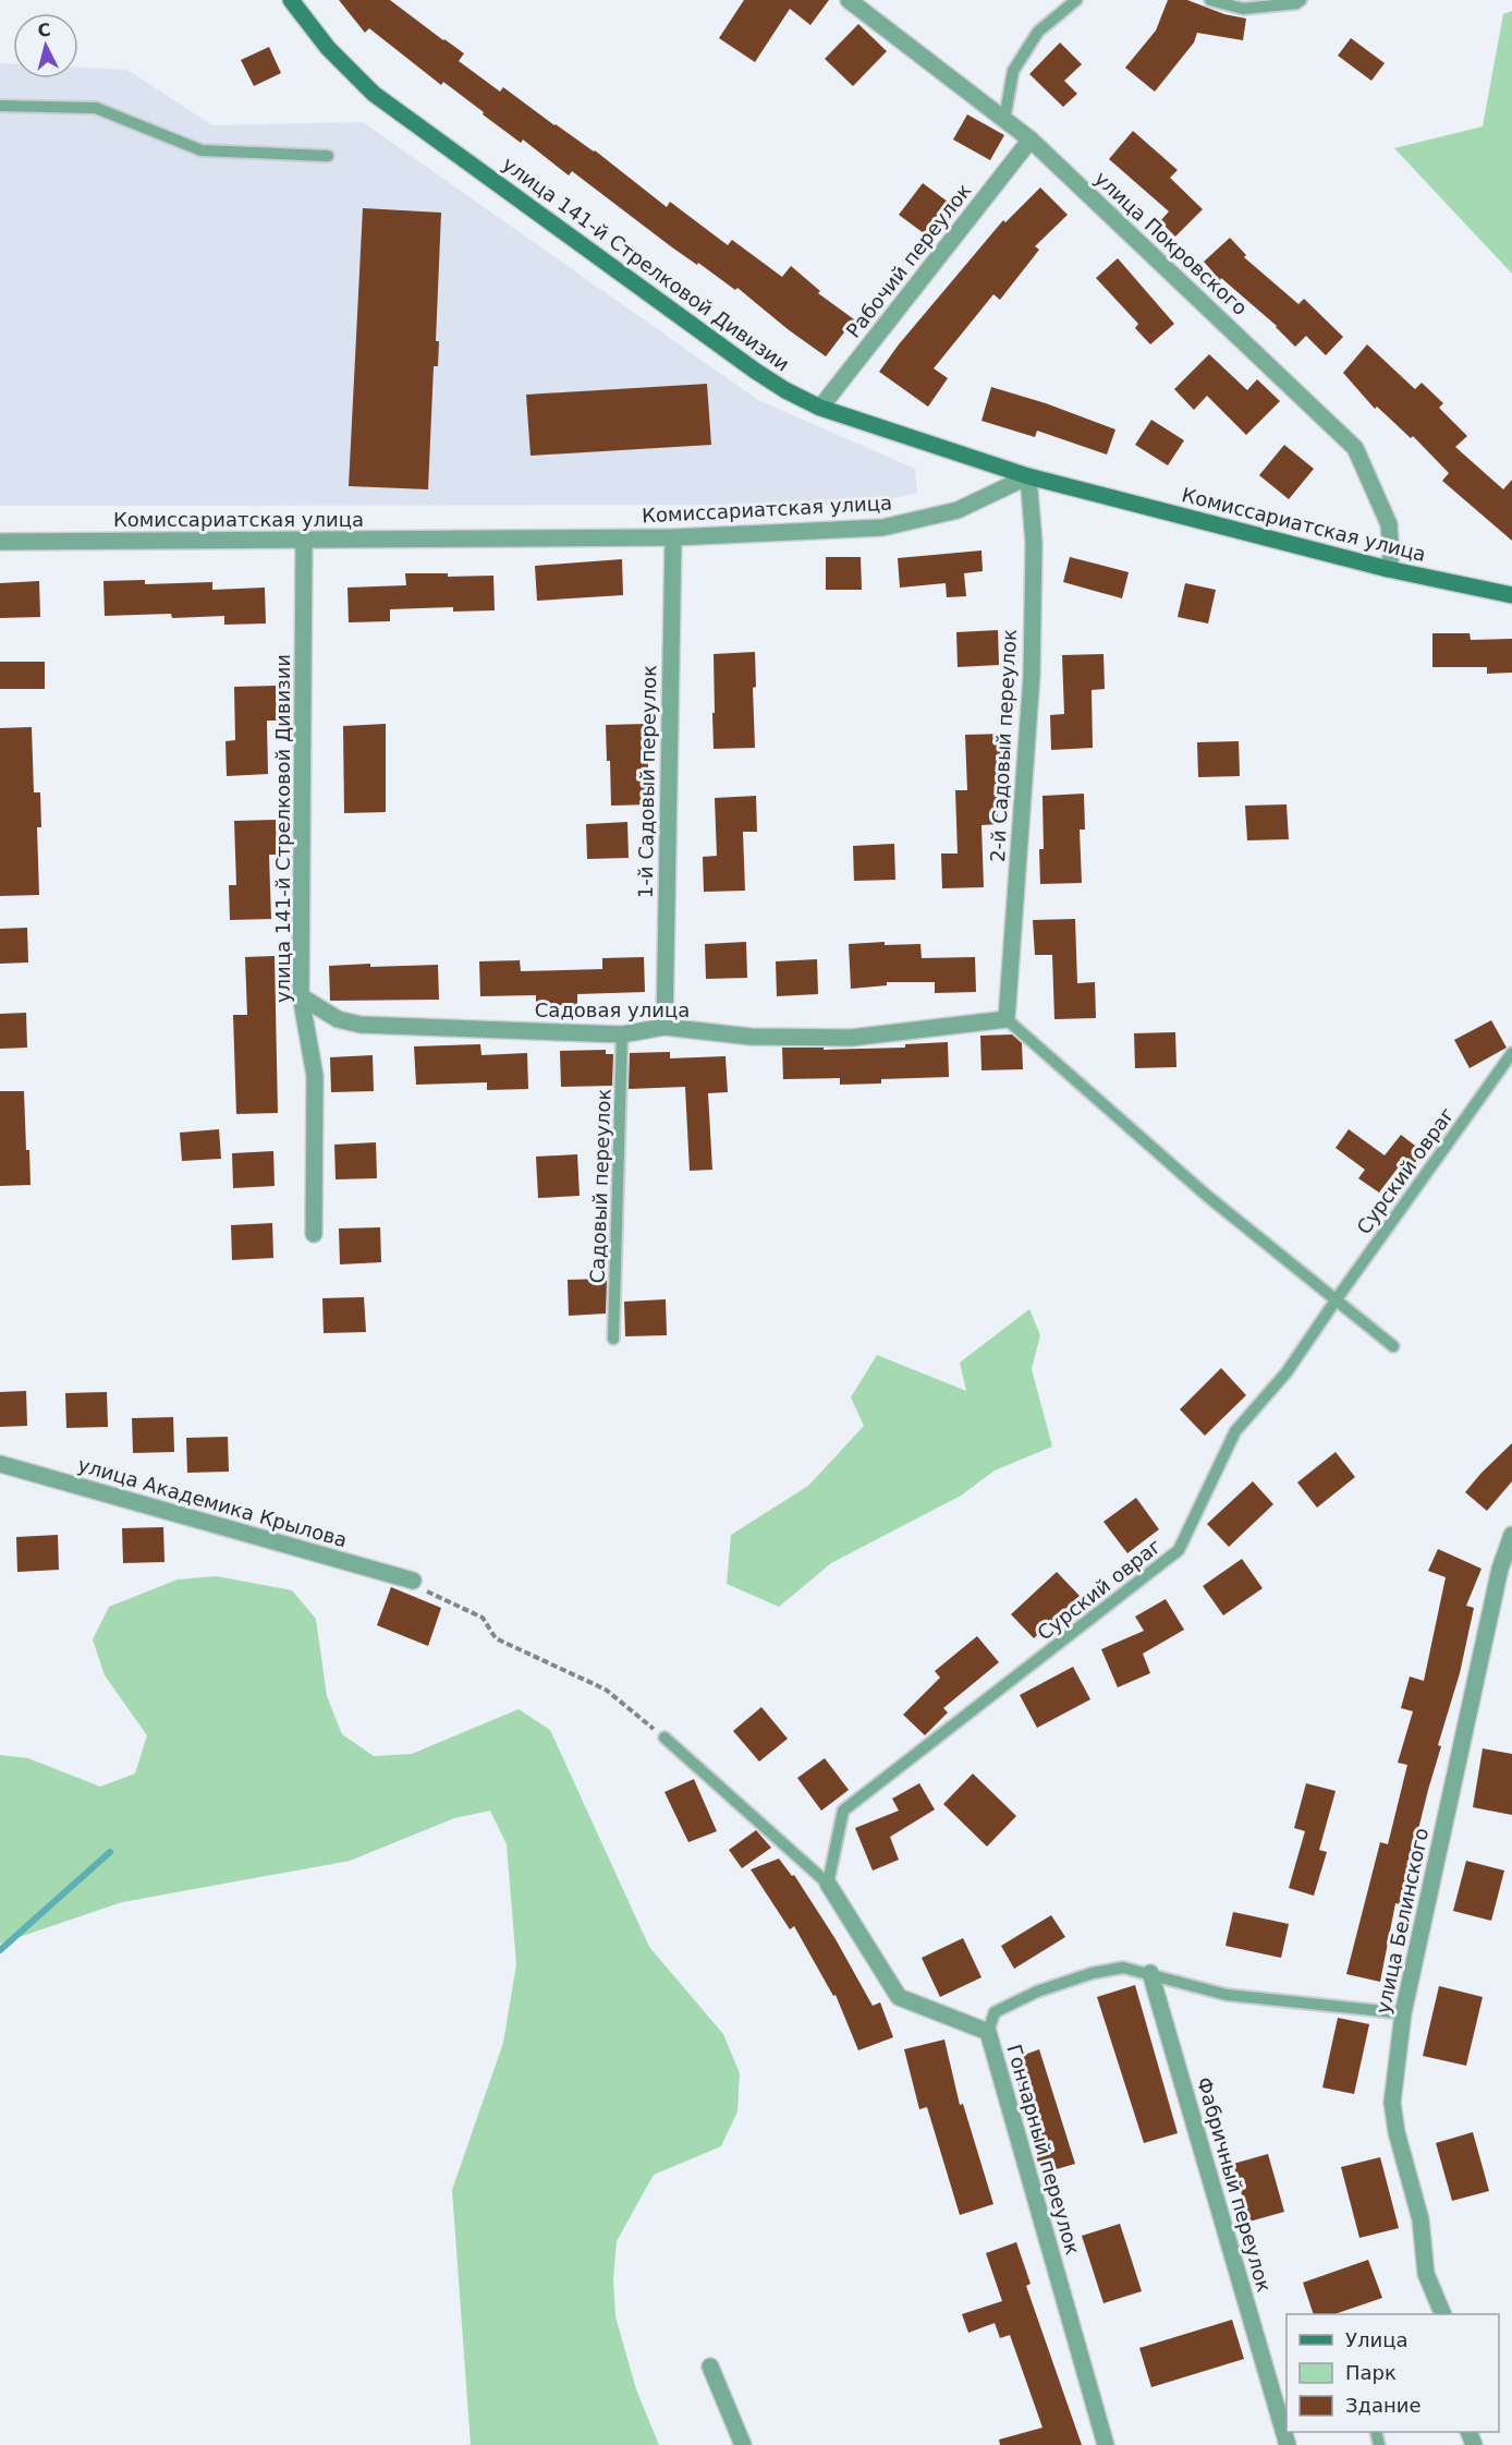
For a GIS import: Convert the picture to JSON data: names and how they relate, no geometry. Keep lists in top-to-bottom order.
{
  "streets": {
    "main road": ["улица 141-й Стрелковой Дивизии", "Комиссариатская улица"],
    "street": [
      "улица Покровского",
      "Рабочий переулок",
      "2-й Садовый переулок",
      "1-й Садовый переулок",
      "Садовая улица",
      "улица Академика Крылова",
      "улица Белинского",
      "Гончарный переулок",
      "Фабричный переулок"
    ],
    "lane": ["Сурский овраг", "Садовый переулок"]
  },
  "crossings": [
    ["улица Покровского", "Рабочий переулок"],
    ["улица Покровского", "Комиссариатская улица"],
    ["Рабочий переулок", "улица 141-й Стрелковой Дивизии"],
    ["улица 141-й Стрелковой Дивизии", "Комиссариатская улица"],
    ["улица 141-й Стрелковой Дивизии", "2-й Садовый переулок"],
    ["улица 141-й Стрелковой Дивизии", "Садовая улица"],
    ["Комиссариатская улица", "2-й Садовый переулок"],
    ["Комиссариатская улица", "1-й Садовый переулок"],
    ["2-й Садовый переулок", "Садовая улица"],
    ["1-й Садовый переулок", "Садовая улица"],
    ["Садовая улица", "Садовый переулок"],
    ["Сурский овраг", "Гончарный переулок"]
  ],
  "legend": ["Улица", "Парк", "Здание"],
  "north": "top"
}
